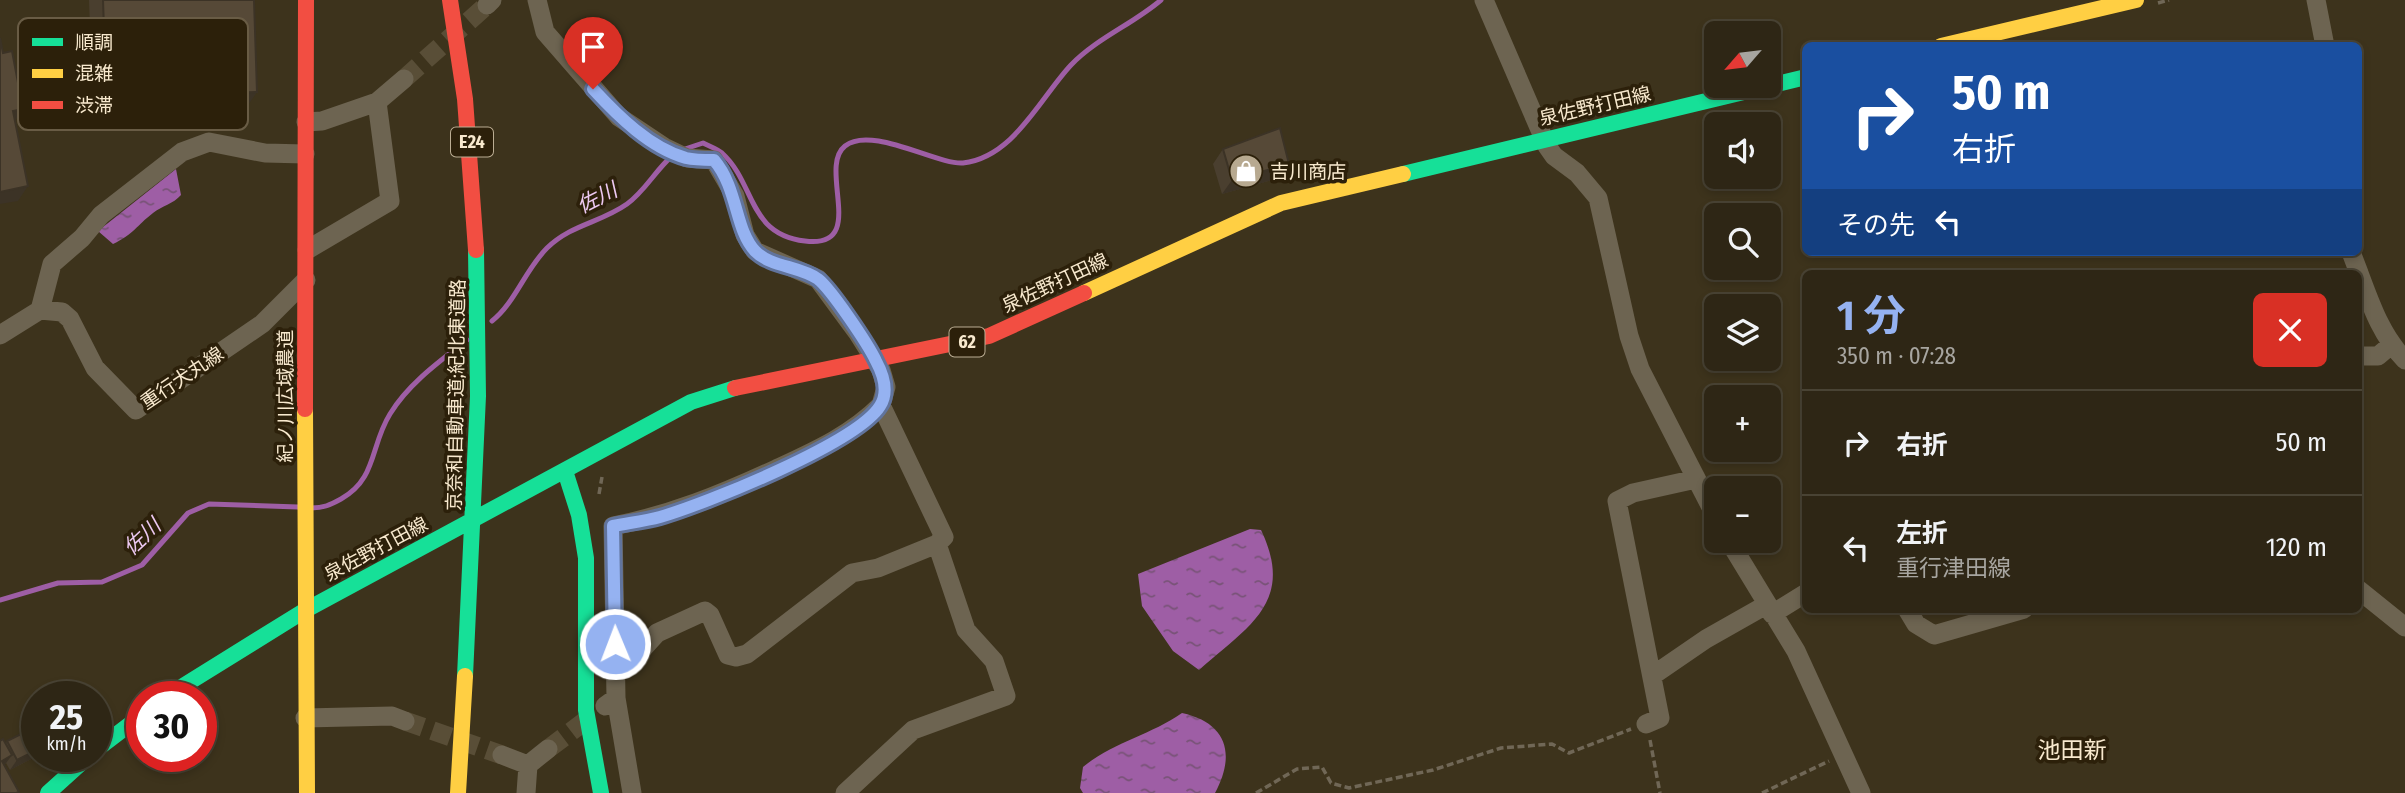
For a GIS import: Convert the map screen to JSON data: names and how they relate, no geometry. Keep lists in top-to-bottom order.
{
  "streets": {
    "main road": [
      "泉佐野打田線",
      "E24",
      "62",
      "京奈和自動車道;紀北東道路",
      "紀ノ川広域農道"
    ],
    "street": ["重行犬丸線"]
  },
  "crossings": [
    ["泉佐野打田線", "紀ノ川広域農道"],
    ["重行犬丸線", "紀ノ川広域農道"]
  ],
  "districts": ["池田新"],
  "water": ["佐川"],
  "places": {
    "shop": ["吉川商店"]
  },
  "legend": ["順調", "混雑", "渋滞"],
  "north": "bottom left",
  "page": {
    "map_buttons": ["+", "−"],
    "turn": ["50 m", "右折"],
    "then": "その先",
    "heading": ["1 分", "350 m · 07:28"],
    "list": [
      {
        "name": "右折",
        "value": "50 m"
      },
      {
        "name": "左折",
        "note": "重行津田線",
        "value": "120 m"
      }
    ],
    "speed": "25 km/h",
    "limit": "30"
  }
}
